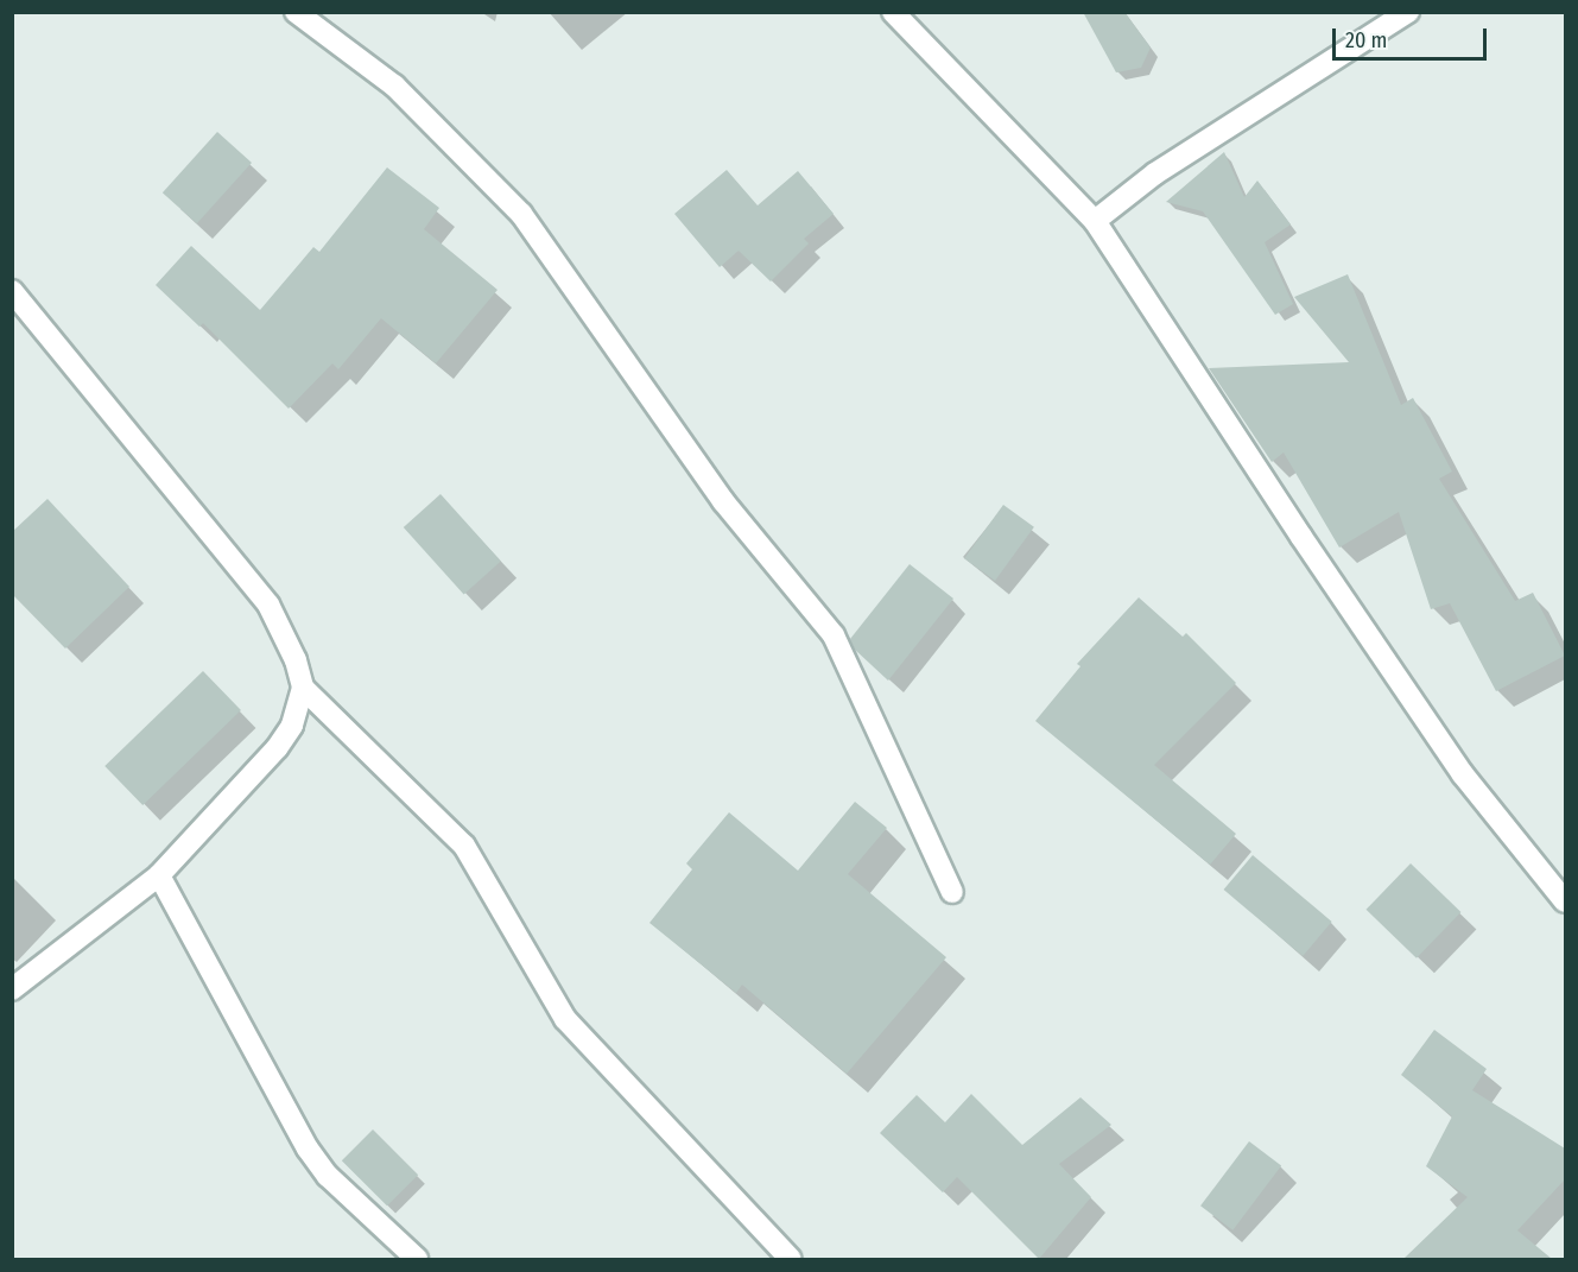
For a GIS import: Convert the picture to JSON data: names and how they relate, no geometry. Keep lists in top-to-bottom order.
{
  "scale_bar": "20 m"
}
